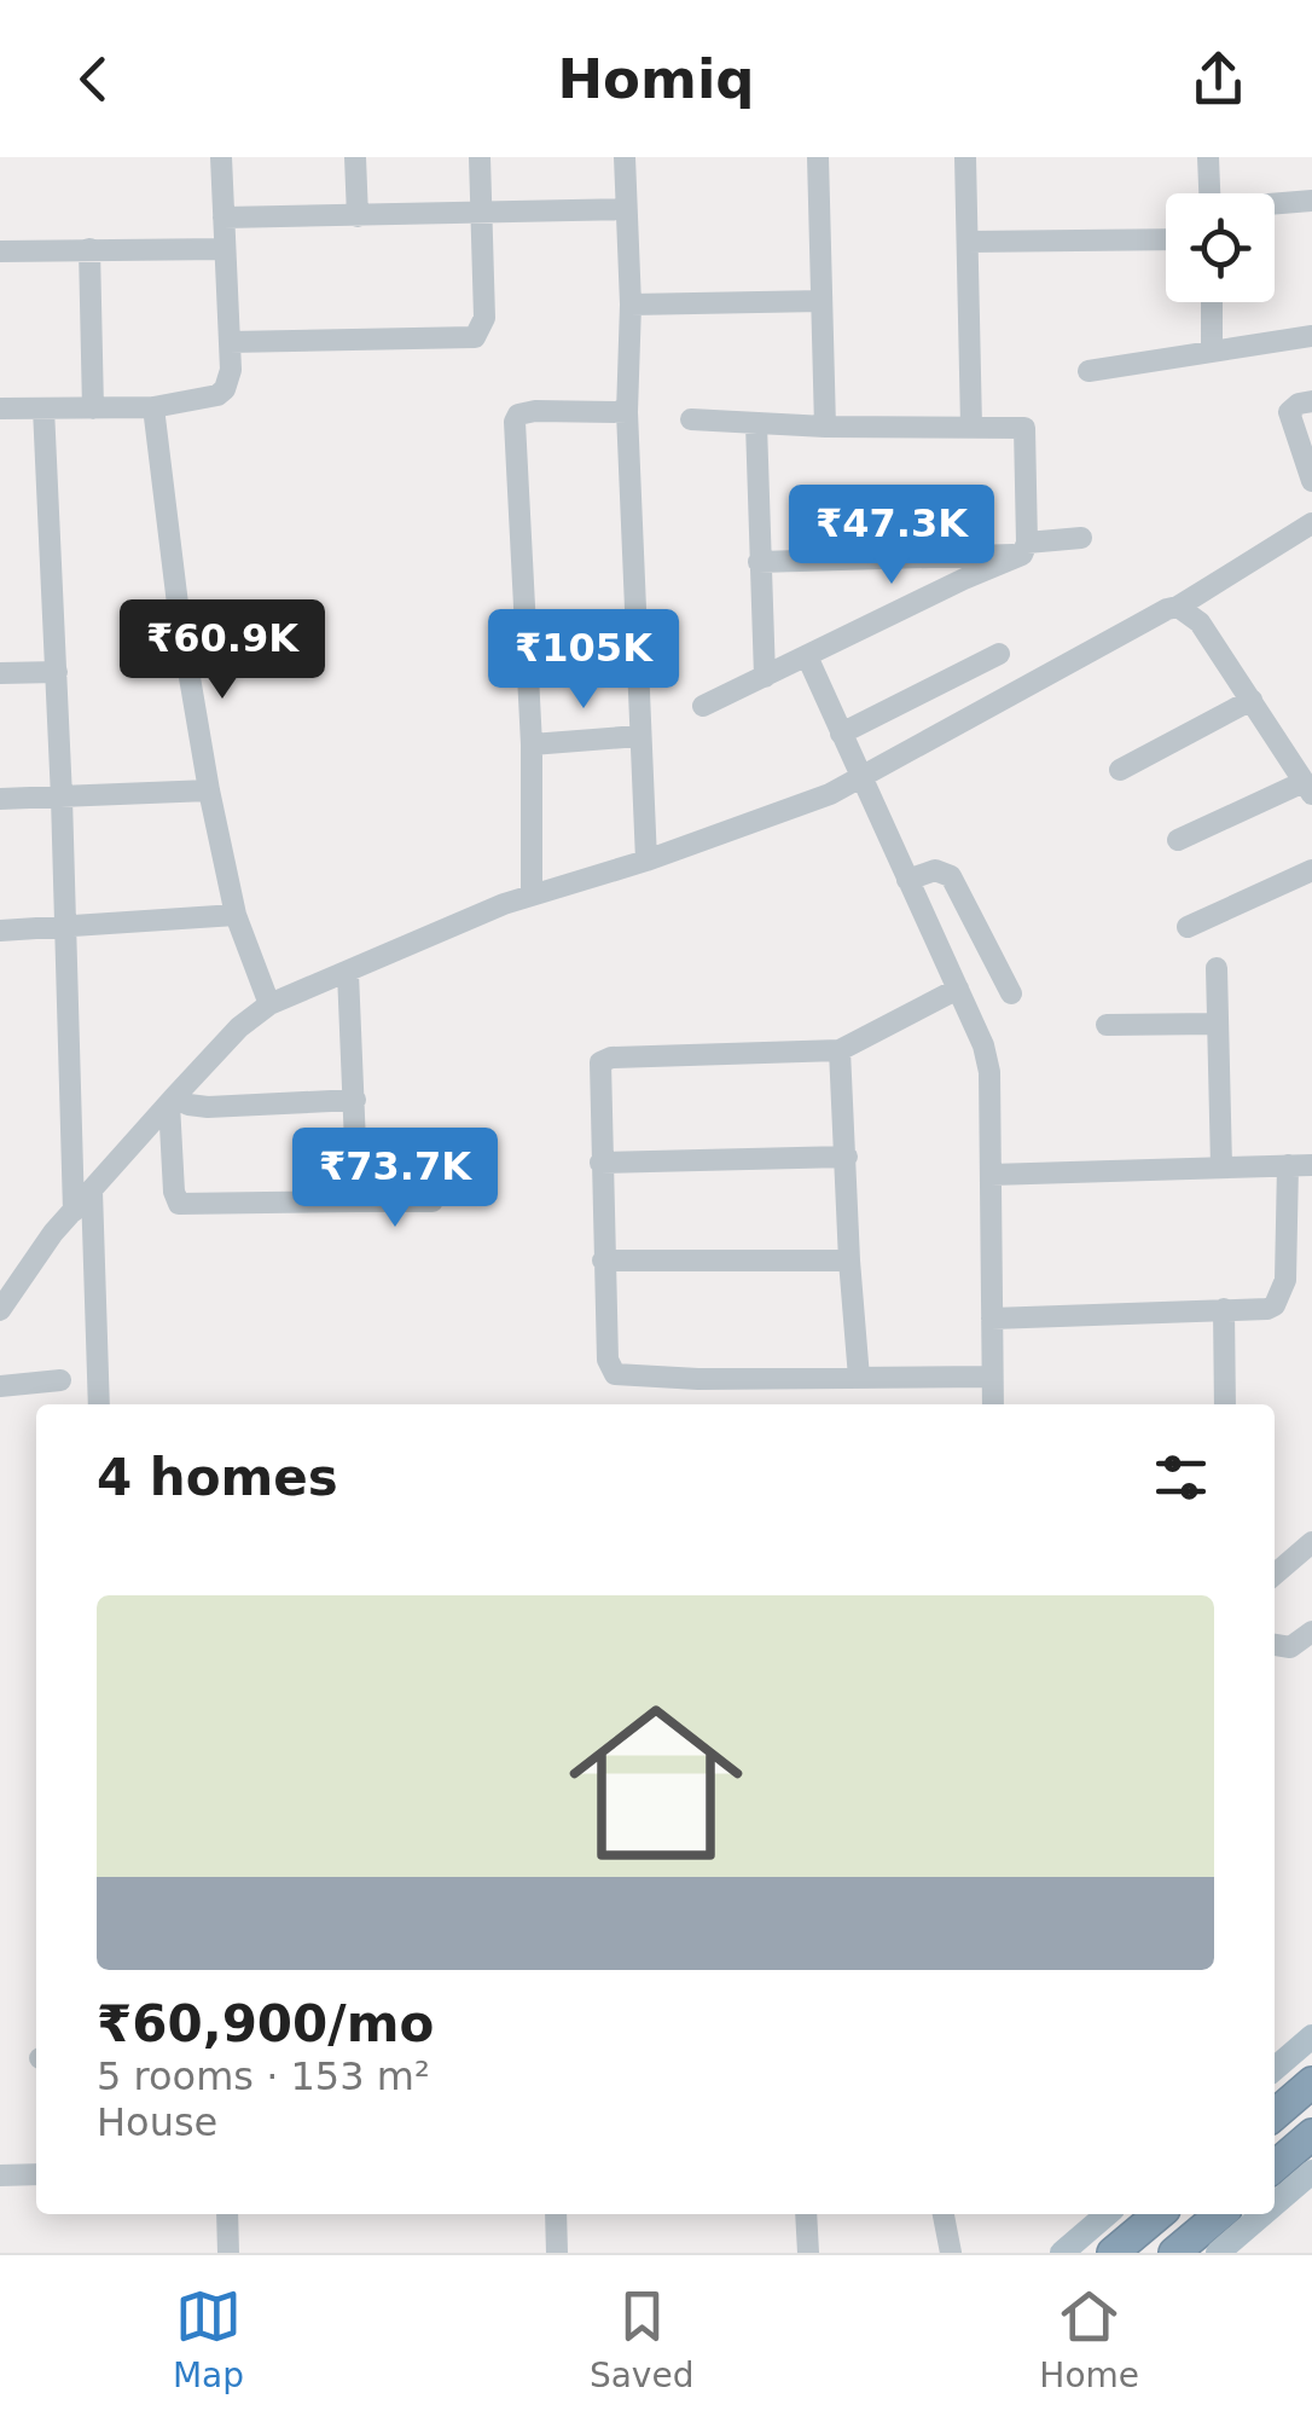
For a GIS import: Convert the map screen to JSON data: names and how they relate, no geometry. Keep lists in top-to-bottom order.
{
  "page": {
    "header": "Homiq",
    "price": [
      "₹47.3K",
      "₹60.9K",
      "₹105K",
      "₹73.7K"
    ],
    "heading": "4 homes",
    "list": [
      {
        "name": "₹60,900/mo",
        "note": "5 rooms · 153 m² · House"
      }
    ],
    "tabs": ["Map", "Saved", "Home"]
  }
}
